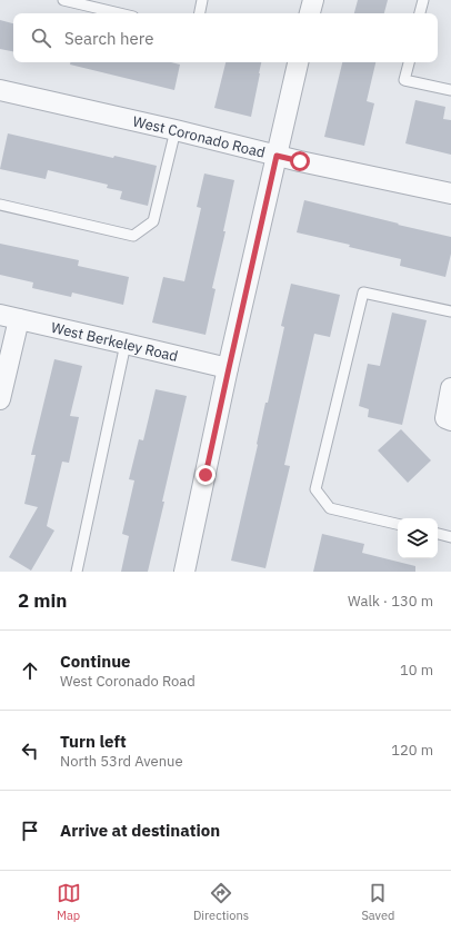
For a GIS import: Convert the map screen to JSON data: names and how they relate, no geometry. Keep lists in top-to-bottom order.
{
  "streets": {
    "street": ["West Coronado Road", "West Berkeley Road"]
  },
  "page": {
    "search": "Search here",
    "heading": ["2 min", "Walk · 130 m"],
    "list": [
      ["Continue", "West Coronado Road", "10 m"],
      ["Turn left", "North 53rd Avenue", "120 m"],
      "Arrive at destination"
    ],
    "nav": ["Map", "Directions", "Saved"]
  }
}
